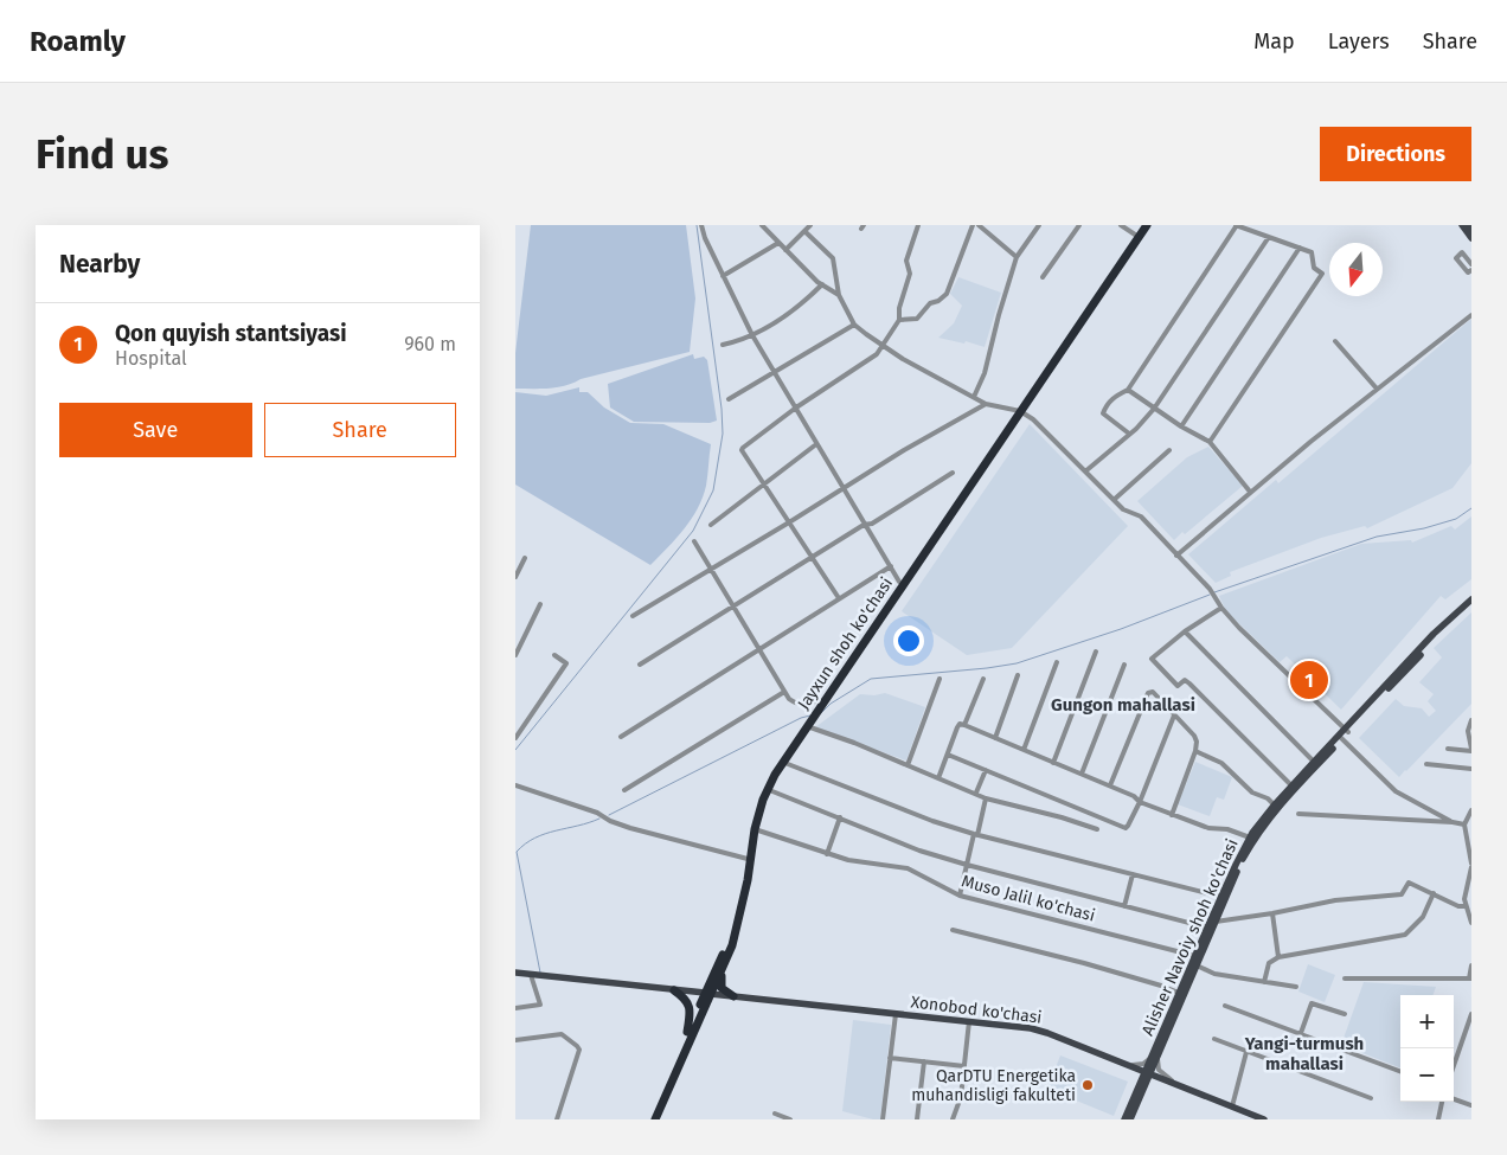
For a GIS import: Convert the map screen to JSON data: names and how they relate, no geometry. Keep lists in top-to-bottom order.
{
  "streets": {
    "highway": ["Jayxun shoh ko'chasi"],
    "main road": ["Alisher Navoiy shoh ko'chasi", "Xonobod ko'chasi"],
    "street": ["Muso Jalil ko'chasi"]
  },
  "crossings": [
    ["Jayxun shoh ko'chasi", "Muso Jalil ko'chasi"],
    ["Jayxun shoh ko'chasi", "Xonobod ko'chasi"],
    ["Muso Jalil ko'chasi", "Alisher Navoiy shoh ko'chasi"],
    ["Alisher Navoiy shoh ko'chasi", "Xonobod ko'chasi"]
  ],
  "districts": ["Gungon mahallasi", "Yangi-turmush mahallasi"],
  "places": ["QarDTU Energetika muhandisligi fakulteti"],
  "north": "bottom",
  "page": {
    "header": "Roamly",
    "nav": ["Map", "Layers", "Share"],
    "buttons": [
      "Directions",
      ["Save", "Share"]
    ],
    "title": "Find us",
    "heading": "Nearby",
    "list": [
      {
        "mark": "1",
        "name": "Qon quyish stantsiyasi",
        "note": "Hospital",
        "value": "960 m"
      }
    ],
    "pins": "1",
    "map_buttons": ["+", "−"]
  }
}
